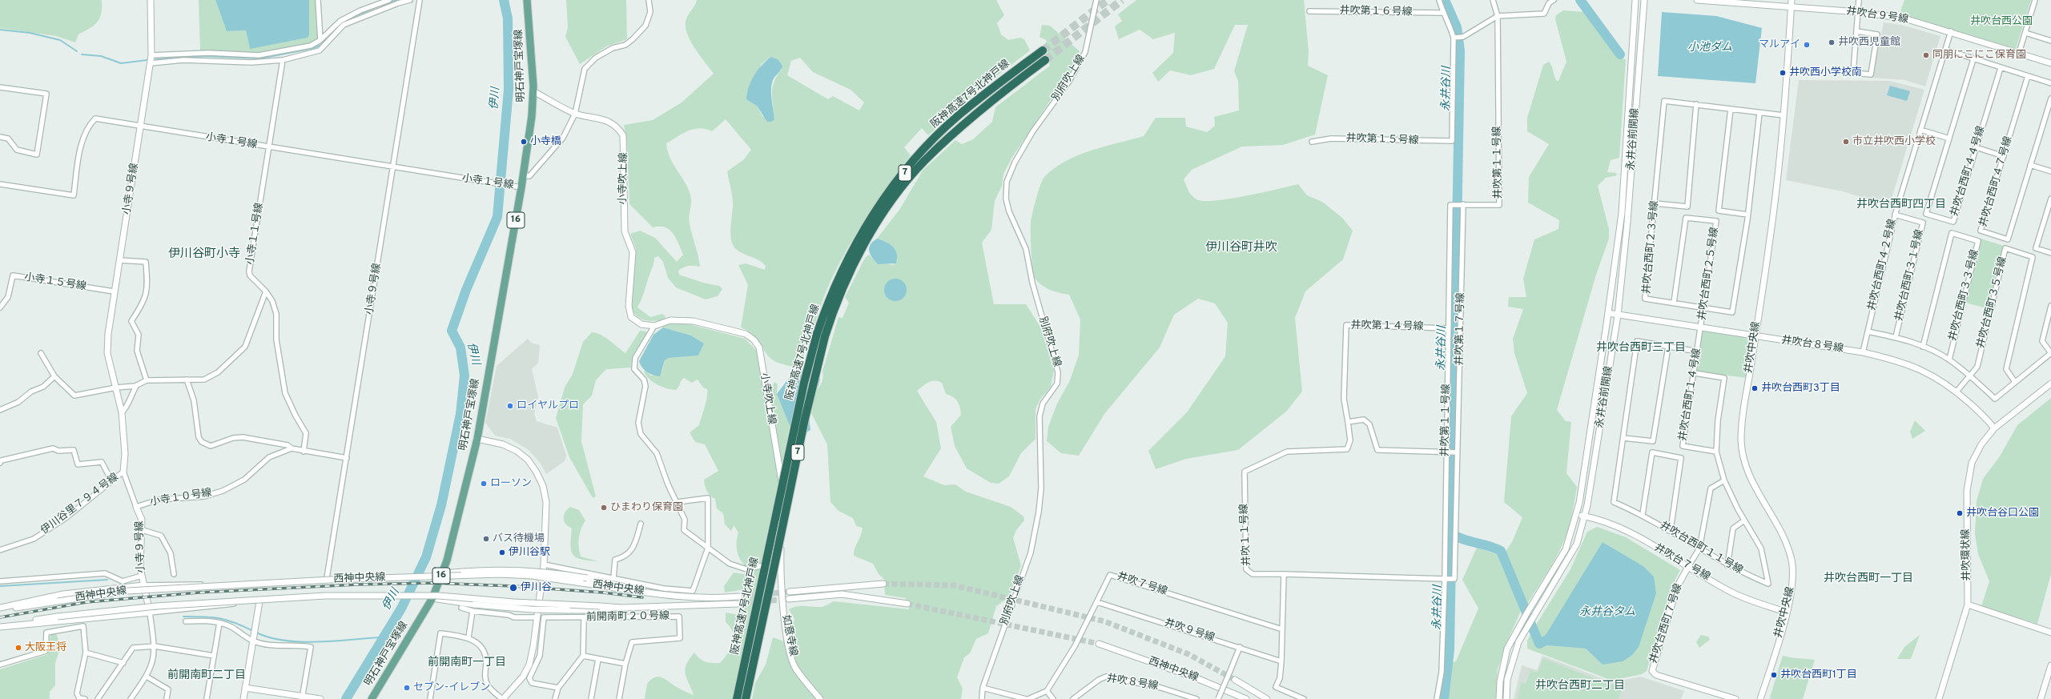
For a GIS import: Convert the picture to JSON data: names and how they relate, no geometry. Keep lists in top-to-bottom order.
{
  "streets": {
    "highway": ["阪神高速7号北神戸線", "7"],
    "main road": ["明石神戸宝塚線", "16"],
    "street": [
      "井吹第１６号線",
      "井吹台９号線",
      "別府吹上線",
      "永井谷前開線",
      "井吹第１５号線",
      "小寺１号線",
      "井吹第１１号線",
      "井吹台西町４４号線",
      "小寺吹上線",
      "井吹台西町４７号線",
      "小寺９号線",
      "小寺１１号線",
      "井吹台西町２３号線",
      "井吹台西町４２号線",
      "井吹台西町２５号線",
      "井吹台西町３１号線",
      "小寺１５号線",
      "井吹台西町３３号線",
      "井吹台西町３５号線",
      "井吹第１４号線",
      "井吹第１７号線",
      "井吹台８号線",
      "井吹中央線",
      "井吹台西町１４号線",
      "小寺１０号線",
      "伊川谷里７９４号線",
      "井吹１１号線",
      "井吹台西町１１号線",
      "井吹環状線",
      "井吹台７号線",
      "西神中央線",
      "井吹７号線",
      "前開南町２０号線",
      "井吹台西町７号線",
      "井吹９号線",
      "如意寺線",
      "井吹８号線"
    ]
  },
  "crossings": [
    ["井吹台９号線", "井吹台西町４２号線"],
    ["井吹台９号線", "井吹中央線"],
    ["明石神戸宝塚線", "小寺１号線"],
    ["明石神戸宝塚線", "小寺吹上線"],
    ["明石神戸宝塚線", "西神中央線"],
    ["永井谷前開線", "井吹台８号線"],
    ["永井谷前開線", "井吹台７号線"],
    ["小寺１号線", "小寺９号線"],
    ["小寺１号線", "小寺１１号線"],
    ["井吹第１１号線", "井吹第１４号線"],
    ["井吹第１１号線", "井吹第１７号線"],
    ["小寺吹上線", "如意寺線"],
    ["小寺９号線", "小寺１５号線"],
    ["小寺９号線", "小寺１０号線"],
    ["小寺９号線", "伊川谷里７９４号線"],
    ["小寺９号線", "西神中央線"],
    ["井吹台西町２３号線", "井吹台西町２５号線"],
    ["井吹台西町２３号線", "井吹中央線"],
    ["井吹台西町４２号線", "井吹台西町３１号線"],
    ["井吹台西町４２号線", "井吹台８号線"],
    ["井吹台西町２５号線", "井吹台８号線"],
    ["井吹台西町２５号線", "井吹台西町１４号線"],
    ["井吹台西町３５号線", "井吹台８号線"],
    ["井吹第１４号線", "井吹１１号線"],
    ["井吹台８号線", "井吹中央線"],
    ["井吹台８号線", "井吹台西町１４号線"],
    ["井吹台８号線", "井吹環状線"],
    ["井吹中央線", "井吹台７号線"],
    ["井吹台西町１４号線", "井吹台西町１１号線"],
    ["井吹台７号線", "井吹台西町７号線"],
    ["井吹７号線", "井吹９号線"]
  ],
  "districts": [
    "井吹台西町四丁目",
    "伊川谷町井吹",
    "伊川谷町小寺",
    "井吹台西町三丁目",
    "井吹台西町一丁目",
    "前開南町一丁目",
    "前開南町二丁目",
    "井吹台西町二丁目"
  ],
  "water": [
    "小池ダム",
    "永井谷川",
    "伊川",
    "永井谷タム"
  ],
  "parks": ["井吹台西公園"],
  "places": [
    "井吹西児童館",
    "マルアイ",
    "同朋にこにこ保育園",
    "井吹西小学校南",
    "小寺橋",
    "市立井吹西小学校",
    "井吹台西町3丁目",
    "ロイヤルプロ",
    "ローソン",
    "ひまわり保育園",
    "井吹台谷口公園",
    "バス待機場",
    "伊川谷駅",
    "伊川谷",
    "大阪王将",
    "井吹台西町1丁目",
    "セブン-イレブン"
  ]
}
